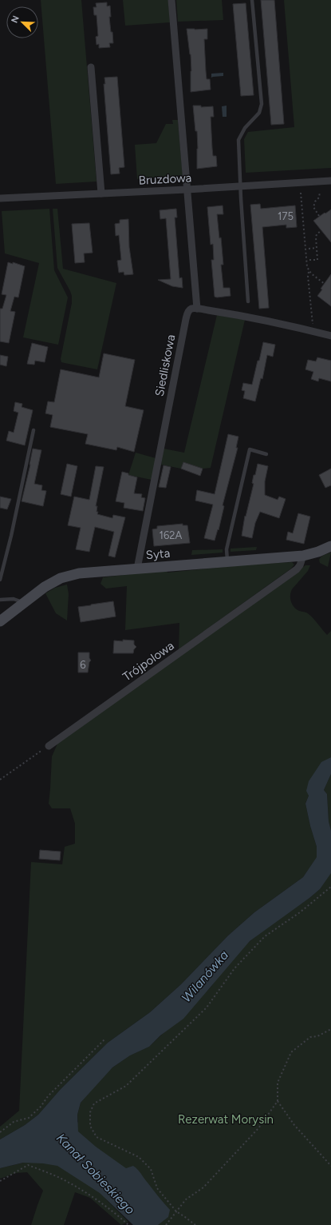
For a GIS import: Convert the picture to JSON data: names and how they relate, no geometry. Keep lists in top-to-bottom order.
{
  "streets": {
    "street": [
      "Bruzdowa",
      "Siedliskowa",
      "Syta",
      "Trójpolowa"
    ]
  },
  "crossings": [
    ["Siedliskowa", "Syta"],
    ["Syta", "Trójpolowa"]
  ],
  "water": ["Wilanówka", "Kanał Sobieskiego"],
  "parks": ["Rezerwat Morysin"],
  "house_numbers": ["175", "162A", "6"],
  "north": "top left"
}
